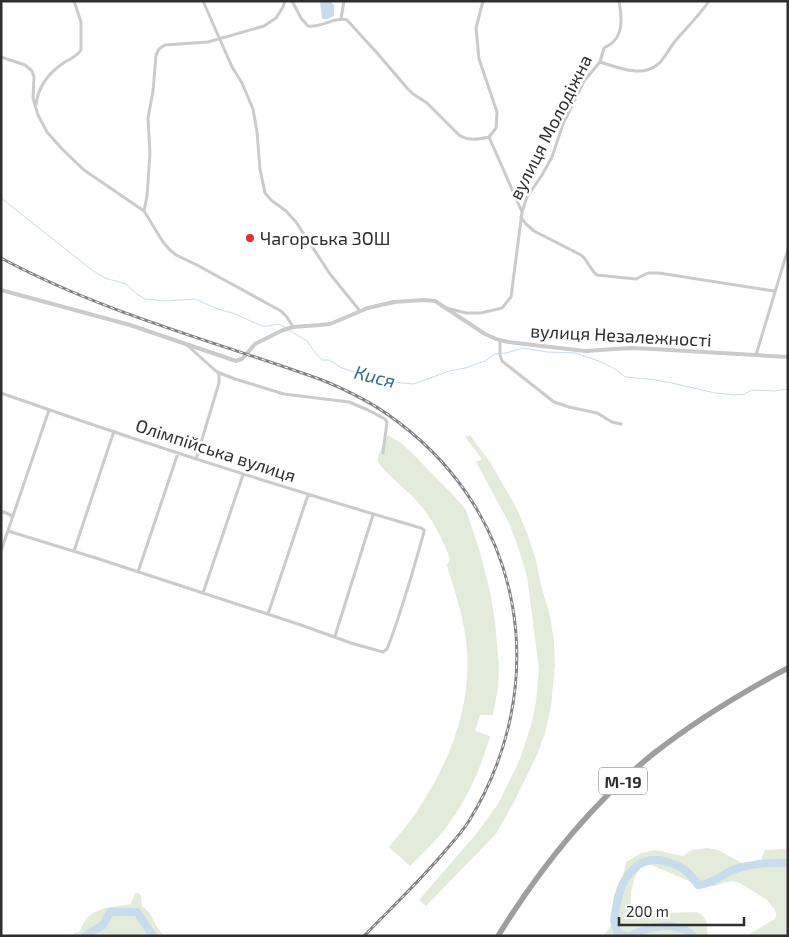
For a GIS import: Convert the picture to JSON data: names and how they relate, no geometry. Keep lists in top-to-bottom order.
{
  "streets": {
    "highway": ["М-19"],
    "street": ["вулиця Молодіжна", "вулиця Незалежності", "Олімпійська вулиця"]
  },
  "water": ["Кися"],
  "places": ["Чагорська ЗОШ"],
  "scale_bar": "200 m"
}
